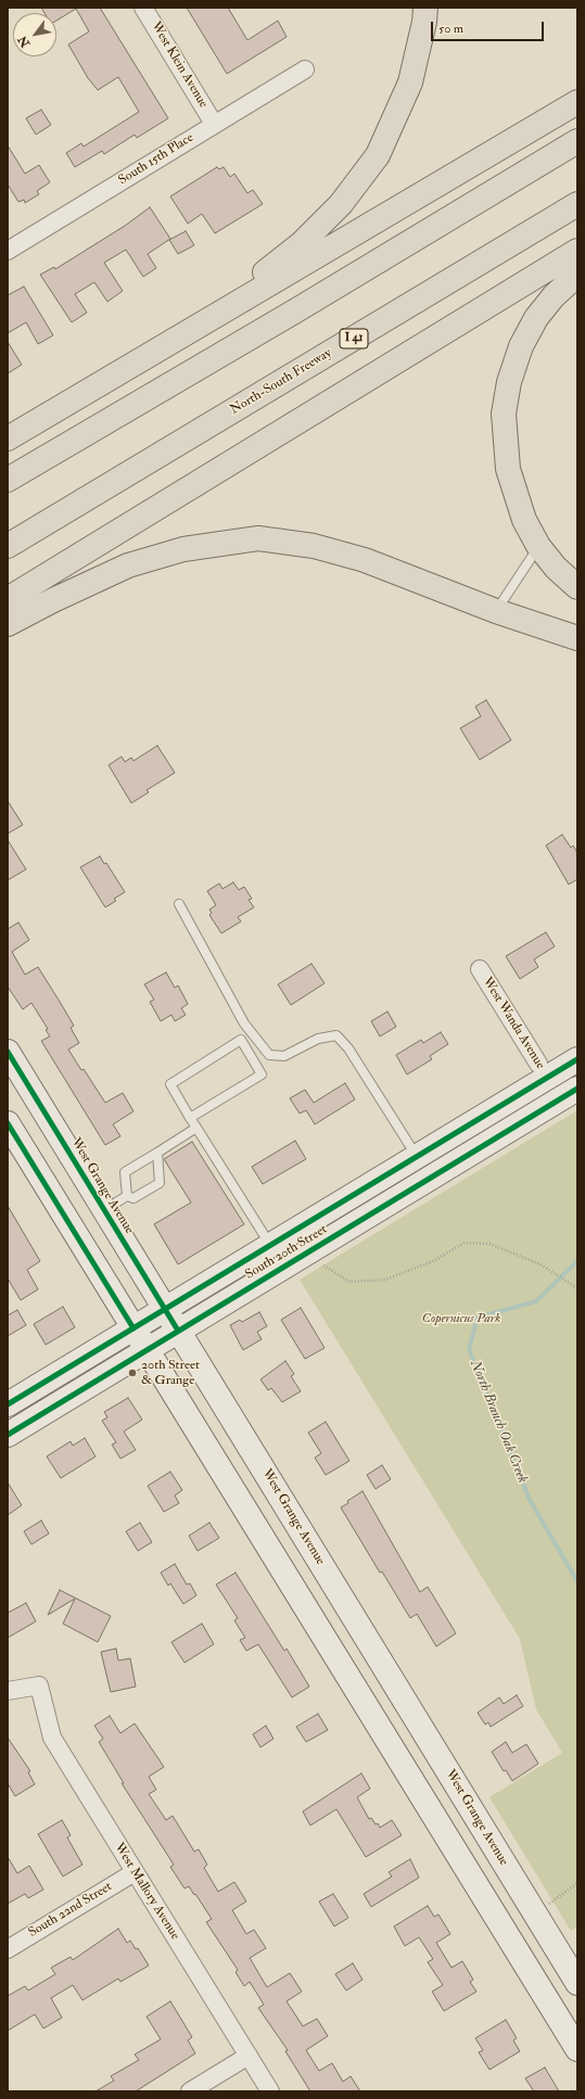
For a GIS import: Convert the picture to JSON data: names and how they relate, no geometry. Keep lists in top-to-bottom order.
{
  "streets": {
    "highway": ["I 41", "North-South Freeway"],
    "street": [
      "West Klein Avenue",
      "South 15th Place",
      "West Wanda Avenue",
      "West Grange Avenue",
      "South 20th Street",
      "West Mallory Avenue",
      "South 22nd Street"
    ]
  },
  "crossings": [
    ["West Klein Avenue", "South 15th Place"],
    ["West Wanda Avenue", "South 20th Street"],
    ["West Grange Avenue", "South 20th Street"],
    ["West Mallory Avenue", "South 22nd Street"]
  ],
  "water": ["North Branch Oak Creek"],
  "parks": ["Copernicus Park"],
  "places": ["20th Street & Grange"],
  "scale_bar": "50 m",
  "north": "bottom left"
}
